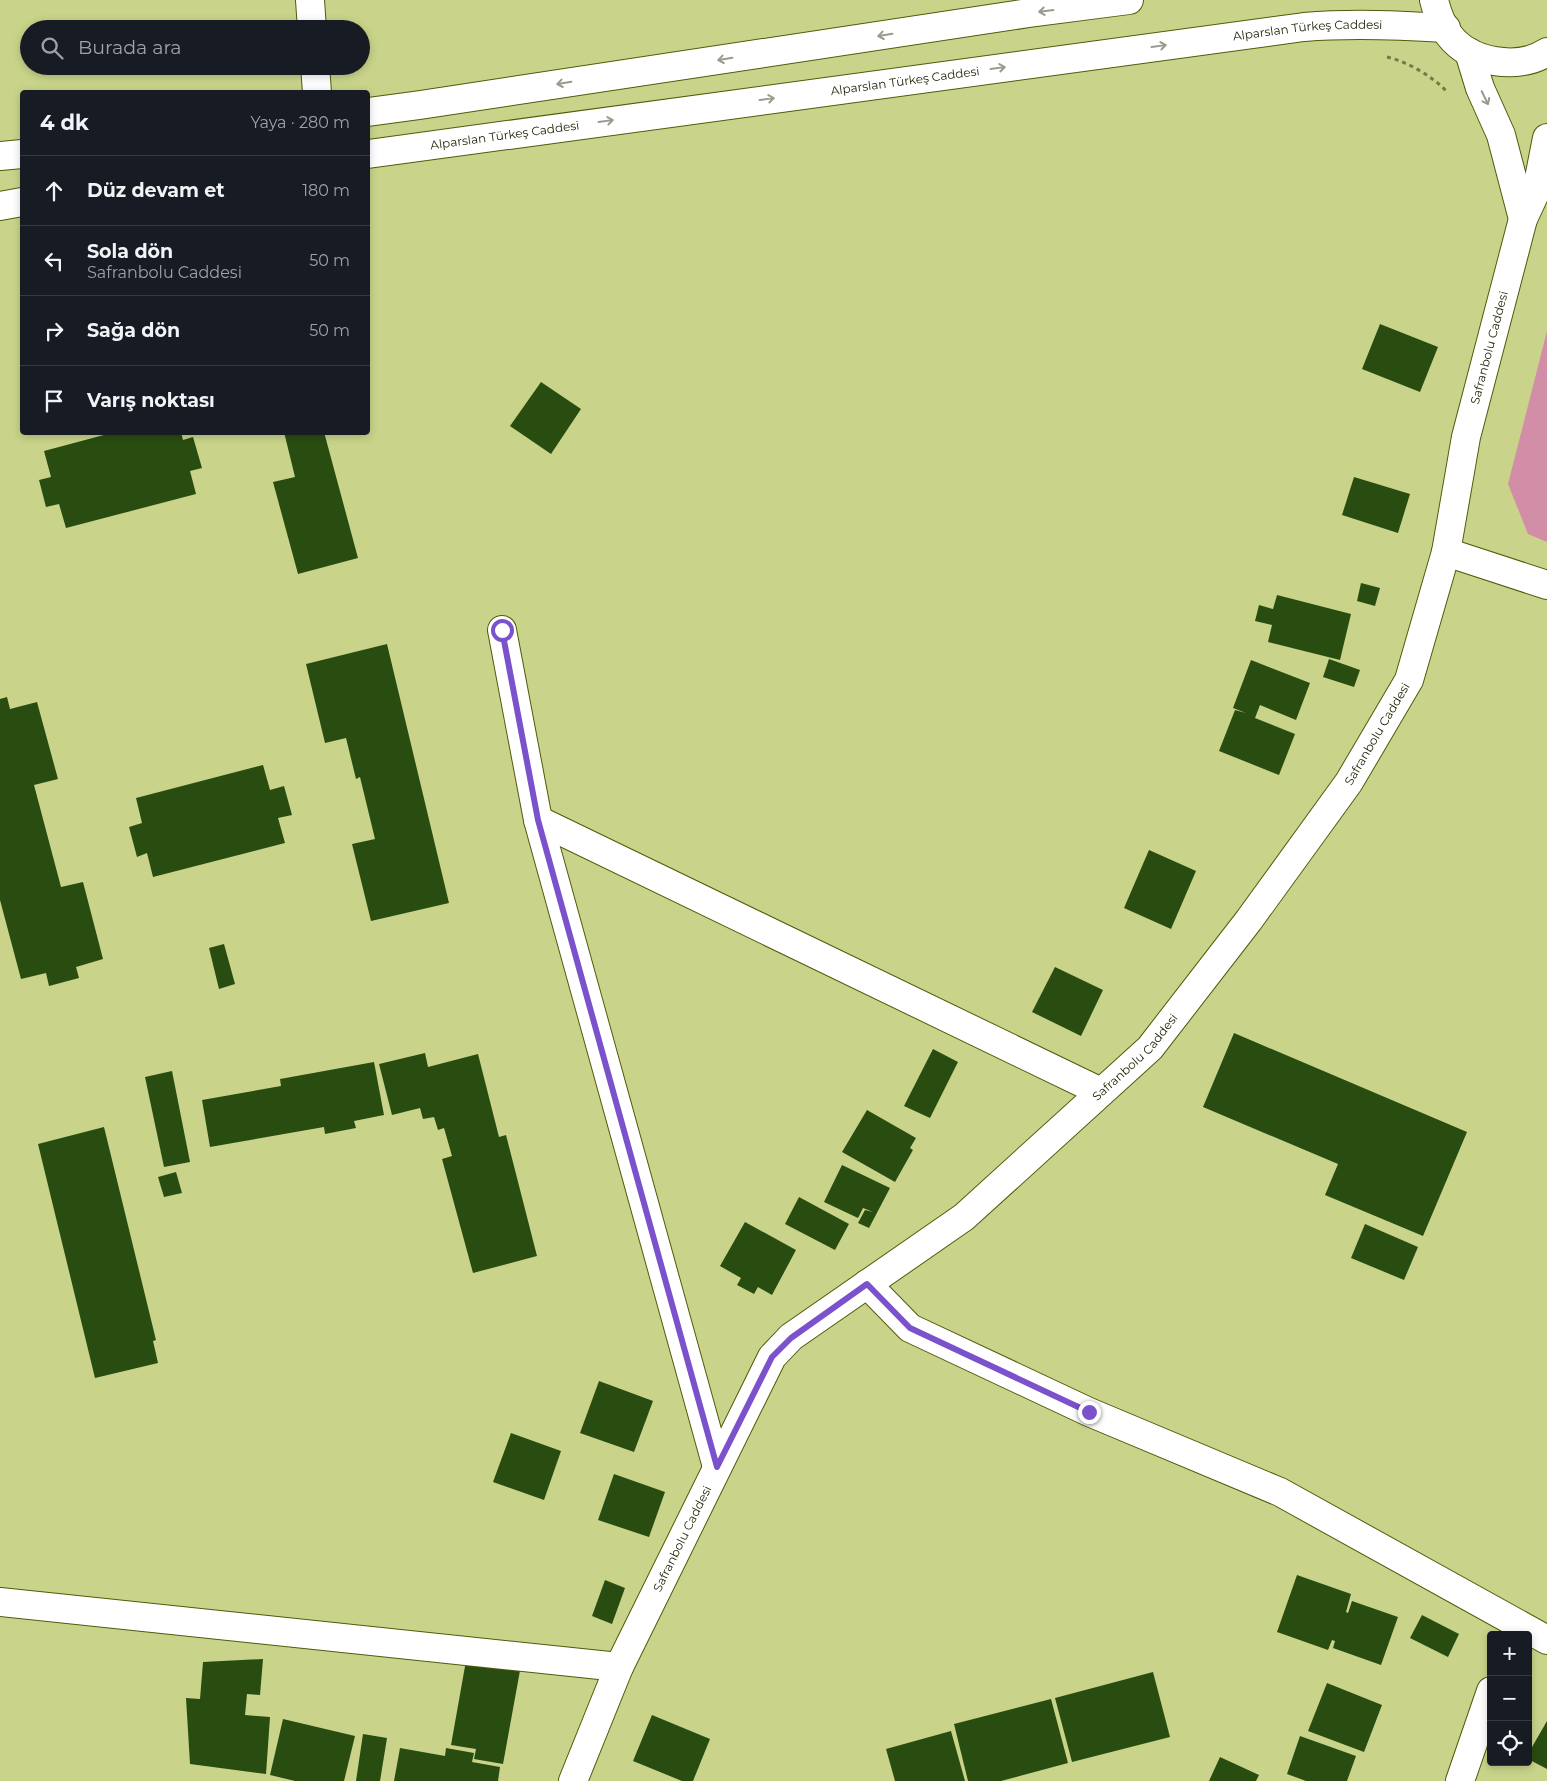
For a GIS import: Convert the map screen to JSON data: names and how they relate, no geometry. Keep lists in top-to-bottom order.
{
  "streets": {
    "street": ["Alparslan Türkeş Caddesi", "Safranbolu Caddesi"]
  },
  "page": {
    "search": "Burada ara",
    "heading": ["4 dk", "Yaya · 280 m"],
    "list": [
      ["Düz devam et", "180 m"],
      ["Sola dön", "Safranbolu Caddesi", "50 m"],
      ["Sağa dön", "50 m"],
      "Varış noktası"
    ],
    "map_buttons": ["+", "−"]
  }
}
